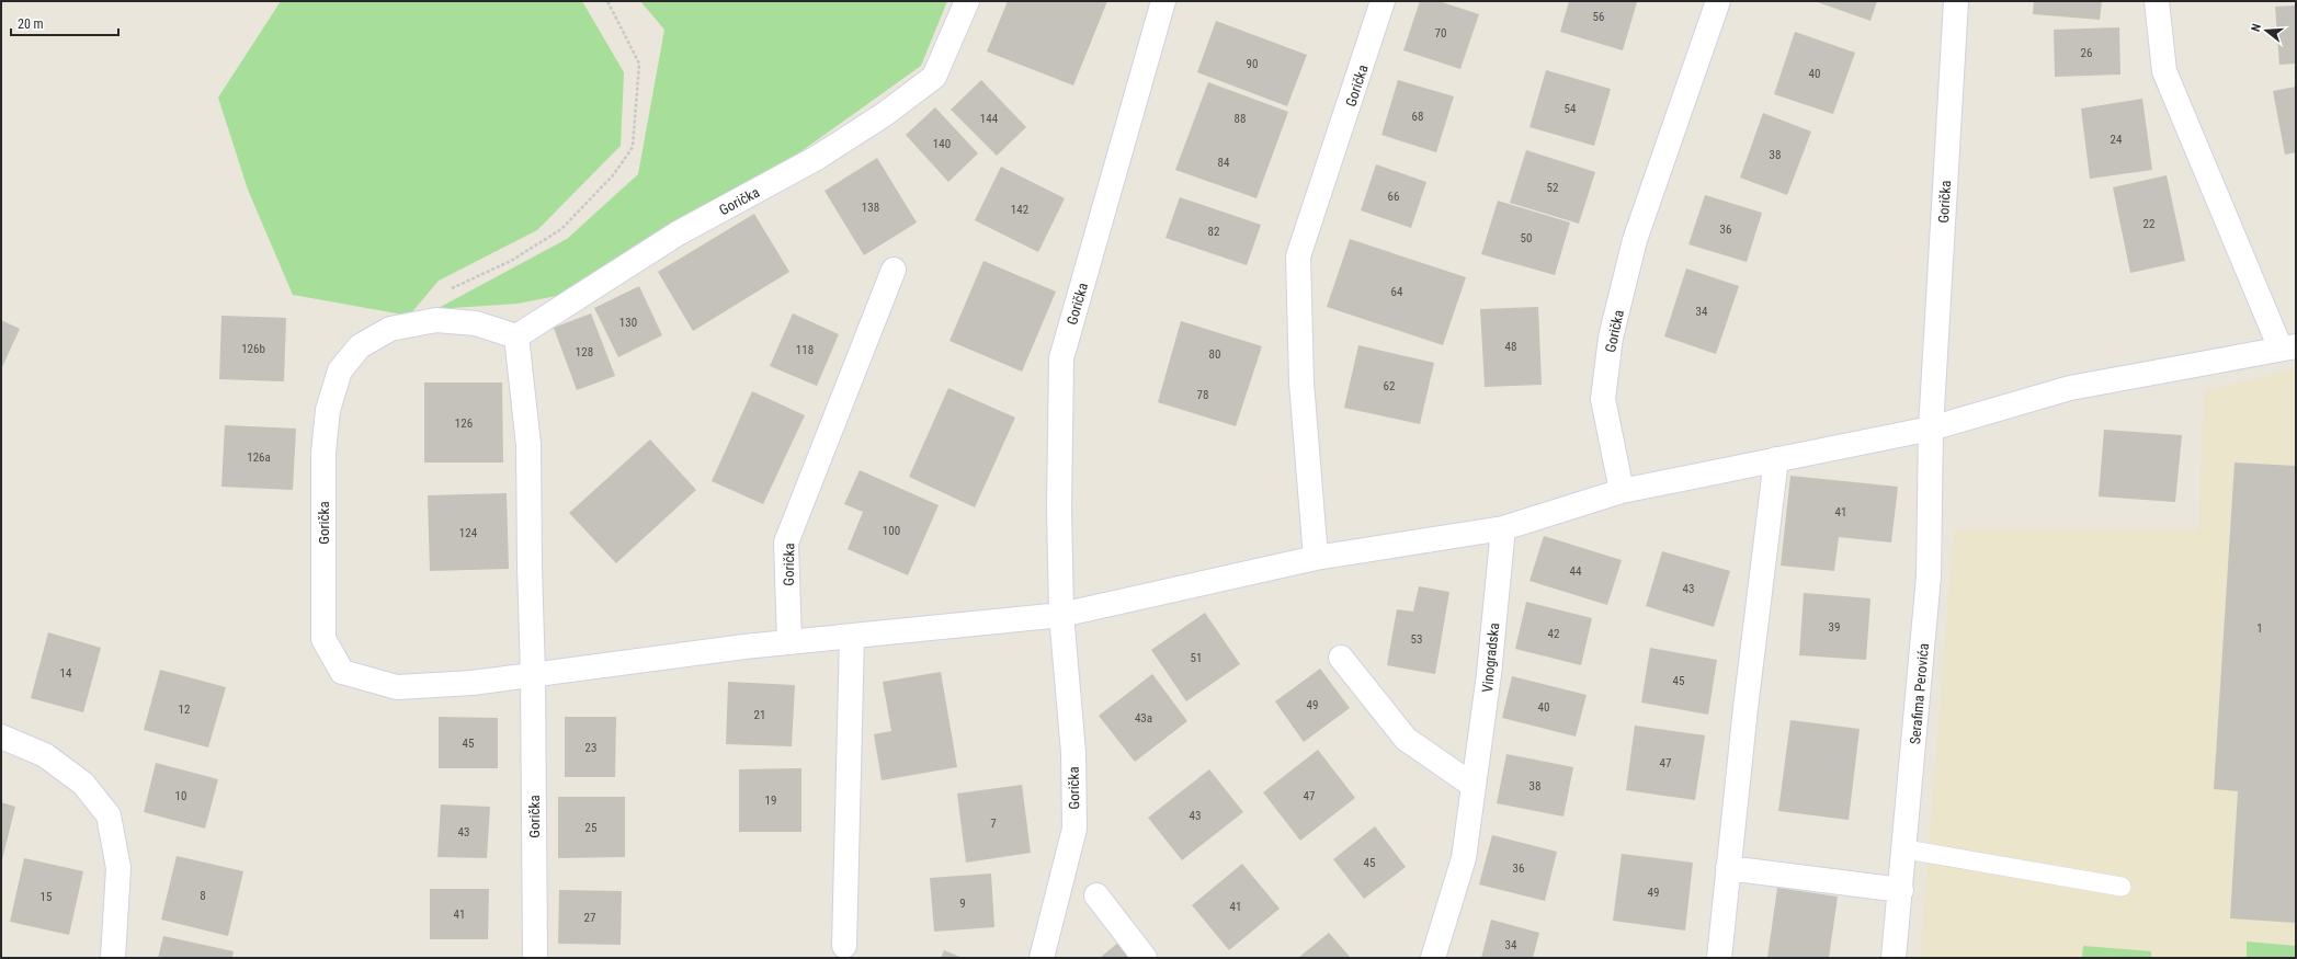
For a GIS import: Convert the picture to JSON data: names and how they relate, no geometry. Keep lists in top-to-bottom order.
{
  "streets": {
    "street": ["Gorička", "Vinogradska", "Serafima Perovića"]
  },
  "crossings": [
    ["Gorička", "Vinogradska"],
    ["Gorička", "Serafima Perovića"]
  ],
  "house_numbers": [
    "56",
    "70",
    "26",
    "90",
    "40",
    "54",
    "68",
    "144",
    "88",
    "24",
    "140",
    "38",
    "84",
    "52",
    "66",
    "138",
    "142",
    "22",
    "36",
    "82",
    "50",
    "64",
    "34",
    "130",
    "48",
    "126b",
    "118",
    "128",
    "80",
    "62",
    "78",
    "126",
    "126a",
    "41",
    "100",
    "124",
    "44",
    "43",
    "39",
    "1",
    "42",
    "53",
    "51",
    "14",
    "45",
    "49",
    "40",
    "12",
    "21",
    "43a",
    "45",
    "23",
    "47",
    "38",
    "10",
    "47",
    "19",
    "43",
    "7",
    "25",
    "43",
    "45",
    "36",
    "49",
    "8",
    "15",
    "9",
    "41",
    "41",
    "27",
    "34"
  ],
  "scale_bar": "20 m",
  "north": "left"
}
